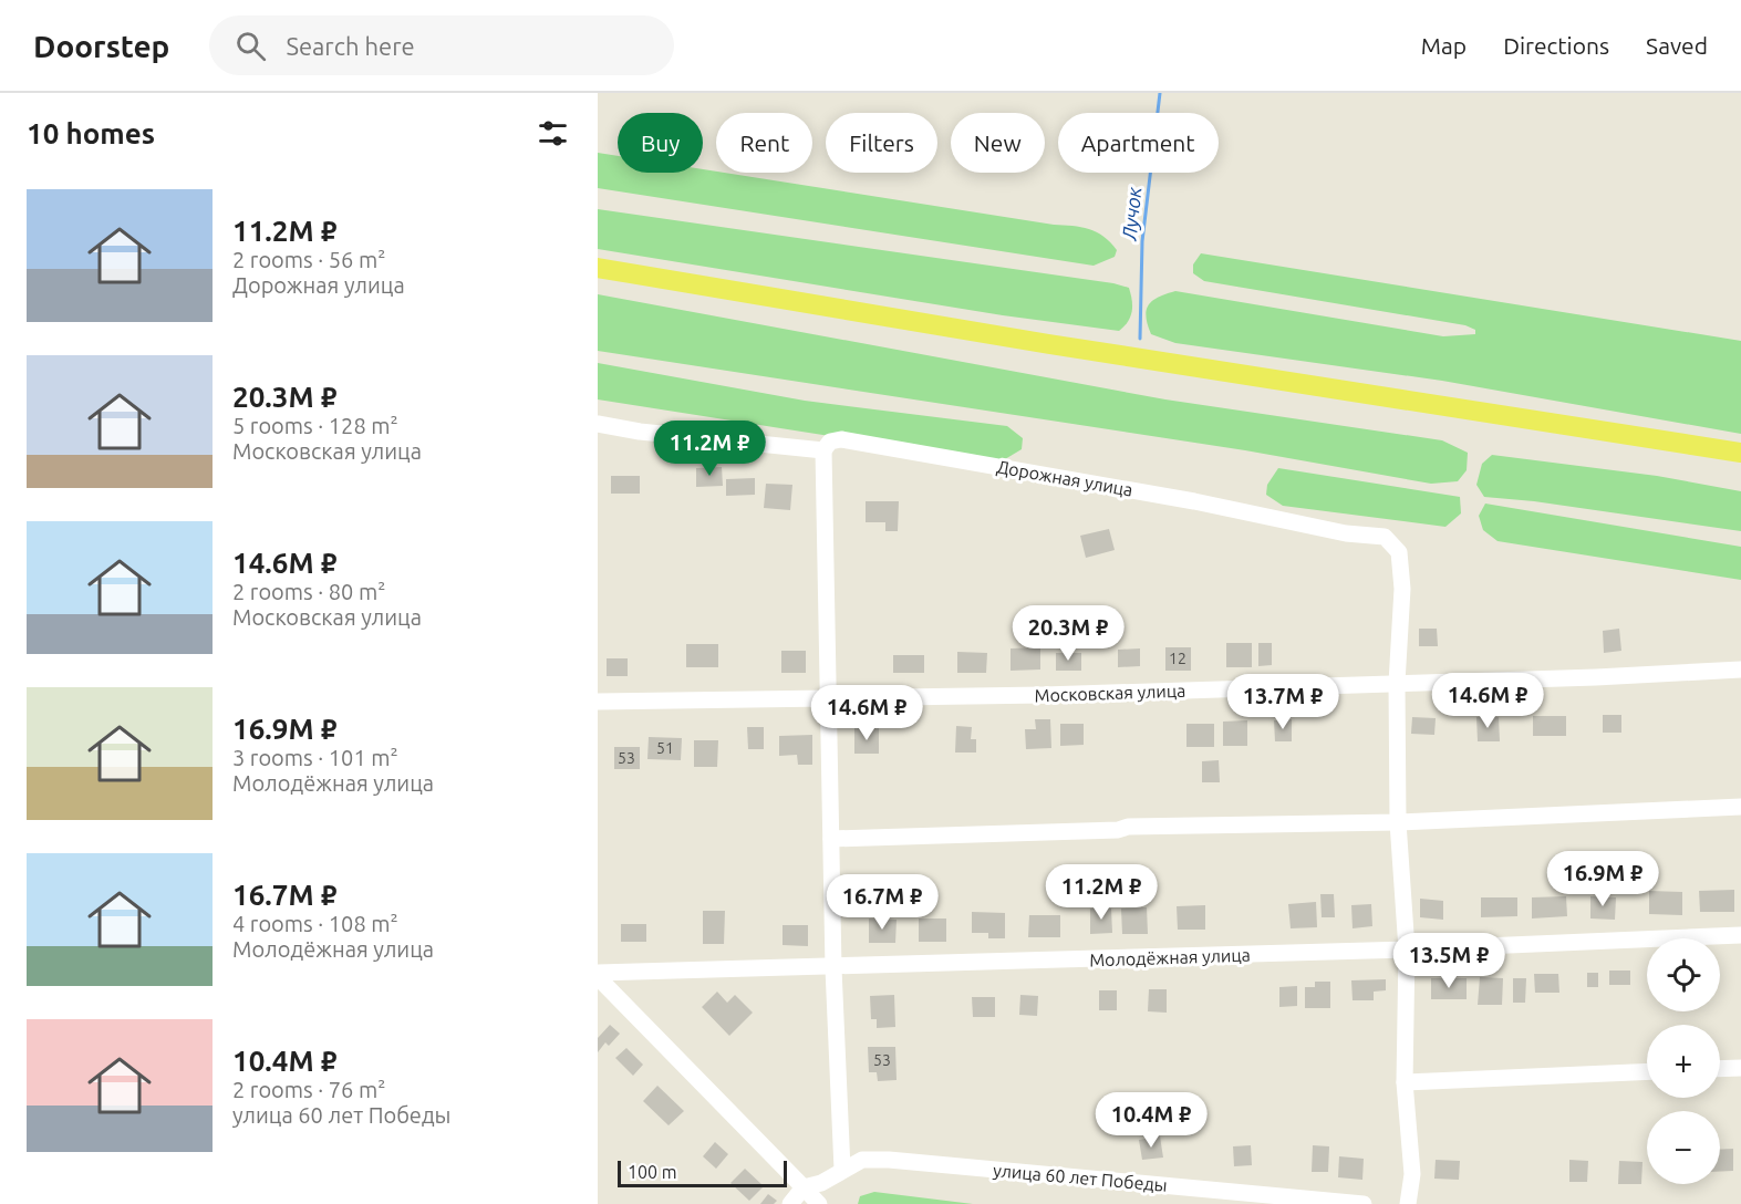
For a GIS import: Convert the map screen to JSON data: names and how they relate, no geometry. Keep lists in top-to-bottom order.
{
  "streets": {
    "street": [
      "Дорожная улица",
      "Московская улица",
      "Молодёжная улица",
      "улица 60 лет Победы"
    ]
  },
  "crossings": [
    ["Дорожная улица", "Московская улица"],
    ["Дорожная улица", "Молодёжная улица"]
  ],
  "water": ["Лучок"],
  "house_numbers": [
    "12",
    "51",
    "53",
    "53"
  ],
  "scale_bar": "100 m",
  "page": {
    "header": "Doorstep",
    "search": "Search here",
    "nav": ["Map", "Directions", "Saved"],
    "heading": "10 homes",
    "chip": [
      "Buy",
      "Rent",
      "Filters",
      "New",
      "Apartment"
    ],
    "list": [
      {
        "name": "11.2M ₽",
        "note": "2 rooms · 56 m² · Дорожная улица"
      },
      {
        "name": "20.3M ₽",
        "note": "5 rooms · 128 m² · Московская улица"
      },
      {
        "name": "14.6M ₽",
        "note": "2 rooms · 80 m² · Московская улица"
      },
      {
        "name": "16.9M ₽",
        "note": "3 rooms · 101 m² · Молодёжная улица"
      },
      {
        "name": "16.7M ₽",
        "note": "4 rooms · 108 m² · Молодёжная улица"
      },
      {
        "name": "10.4M ₽",
        "note": "2 rooms · 76 m² · улица 60 лет Победы"
      }
    ],
    "price": [
      "11.2M ₽",
      "20.3M ₽",
      "14.6M ₽",
      "13.7M ₽",
      "14.6M ₽",
      "16.9M ₽",
      "11.2M ₽",
      "16.7M ₽",
      "13.5M ₽",
      "10.4M ₽"
    ],
    "map_buttons": ["+", "−"],
    "scale": "100 m"
  }
}
